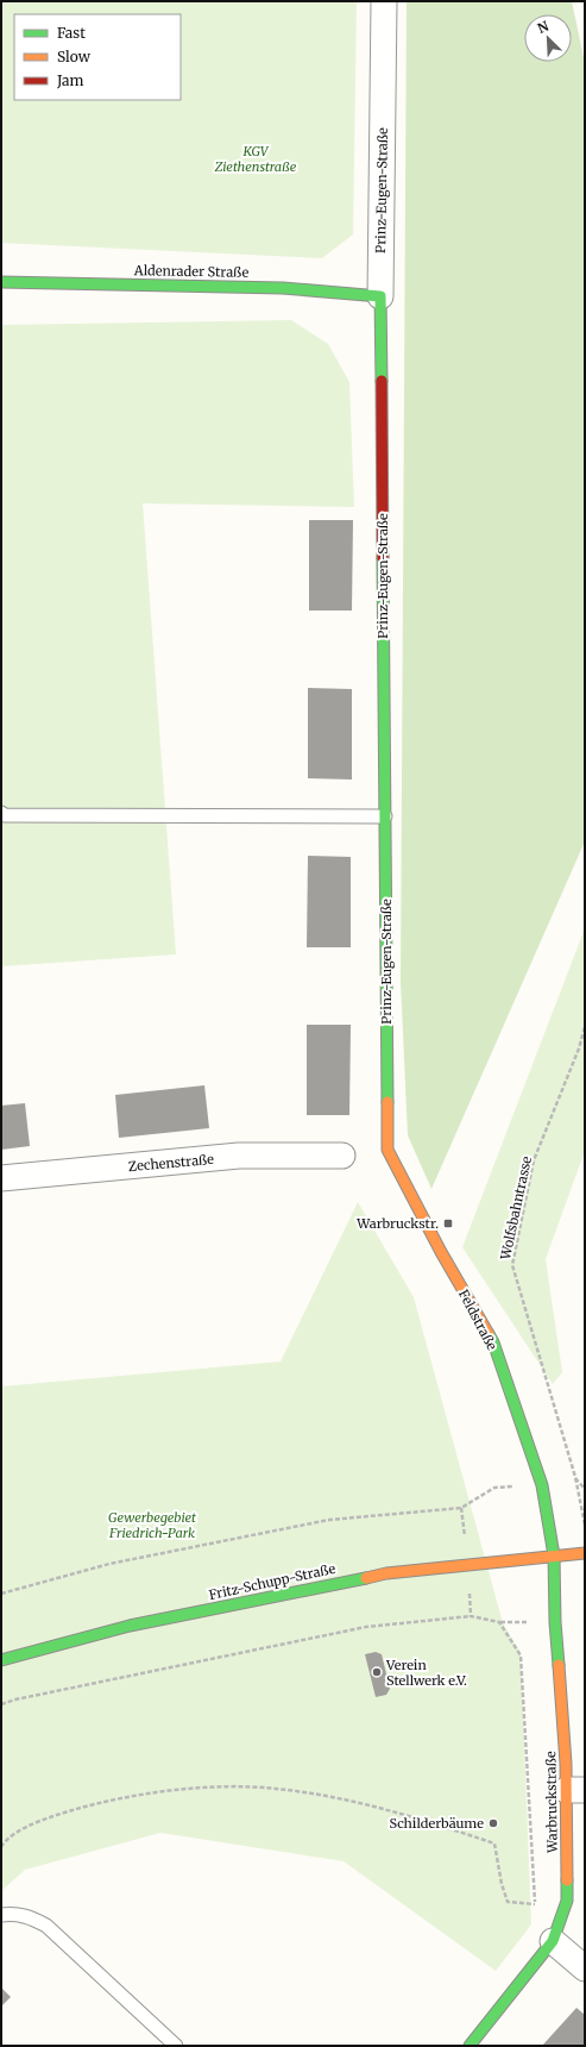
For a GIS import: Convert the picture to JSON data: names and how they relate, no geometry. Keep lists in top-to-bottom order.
{
  "streets": {
    "street": [
      "Prinz-Eugen-Straße",
      "Aldenrader Straße",
      "Zechenstraße",
      "Feldstraße",
      "Fritz-Schupp-Straße",
      "Warbruckstraße"
    ],
    "path": ["Wolfsbahntrasse"]
  },
  "crossings": [
    ["Prinz-Eugen-Straße", "Aldenrader Straße"],
    ["Prinz-Eugen-Straße", "Feldstraße"],
    ["Feldstraße", "Fritz-Schupp-Straße"],
    ["Feldstraße", "Warbruckstraße"],
    ["Fritz-Schupp-Straße", "Warbruckstraße"]
  ],
  "parks": ["KGV Ziethenstraße", "Gewerbegebiet Friedrich-Park"],
  "places": {
    "transit": ["Warbruckstr."],
    "other": ["Verein Stellwerk e.V.", "Schilderbäume"]
  },
  "legend": ["Fast", "Slow", "Jam"],
  "north": "top left"
}
